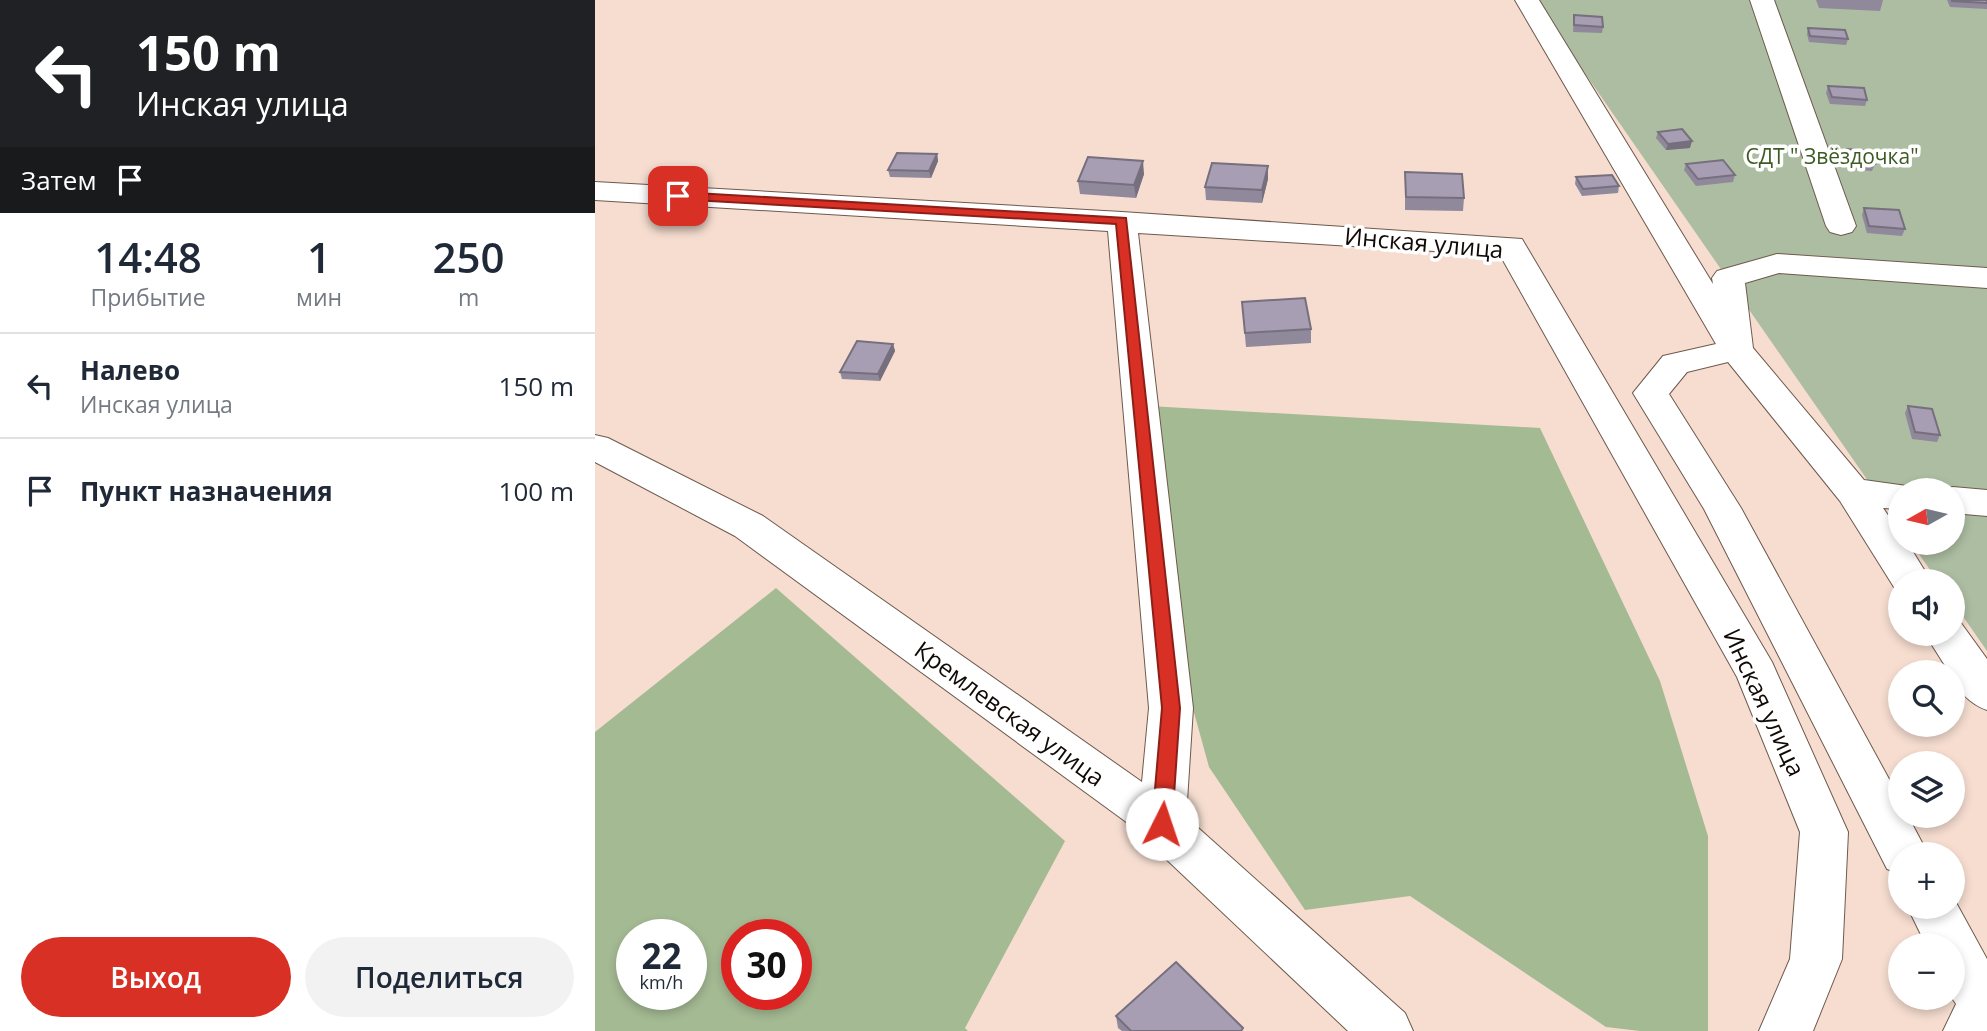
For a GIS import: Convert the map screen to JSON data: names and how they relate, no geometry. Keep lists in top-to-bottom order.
{
  "streets": {
    "street": ["Инская улица", "Кремлевская улица"]
  },
  "parks": ["СДТ \" Звёздочка\""],
  "north": "left",
  "page": {
    "turn": ["150 m", "Инская улица"],
    "then": "Затем",
    "eta": [
      "14:48",
      "Прибытие",
      "1",
      "мин",
      "250",
      "m"
    ],
    "list": [
      {
        "name": "Налево",
        "note": "Инская улица",
        "value": "150 m"
      },
      {
        "name": "Пункт назначения",
        "value": "100 m"
      }
    ],
    "map_buttons": ["+", "−"],
    "speed": "22 km/h",
    "limit": "30",
    "buttons": ["Выход", "Поделиться"]
  }
}
